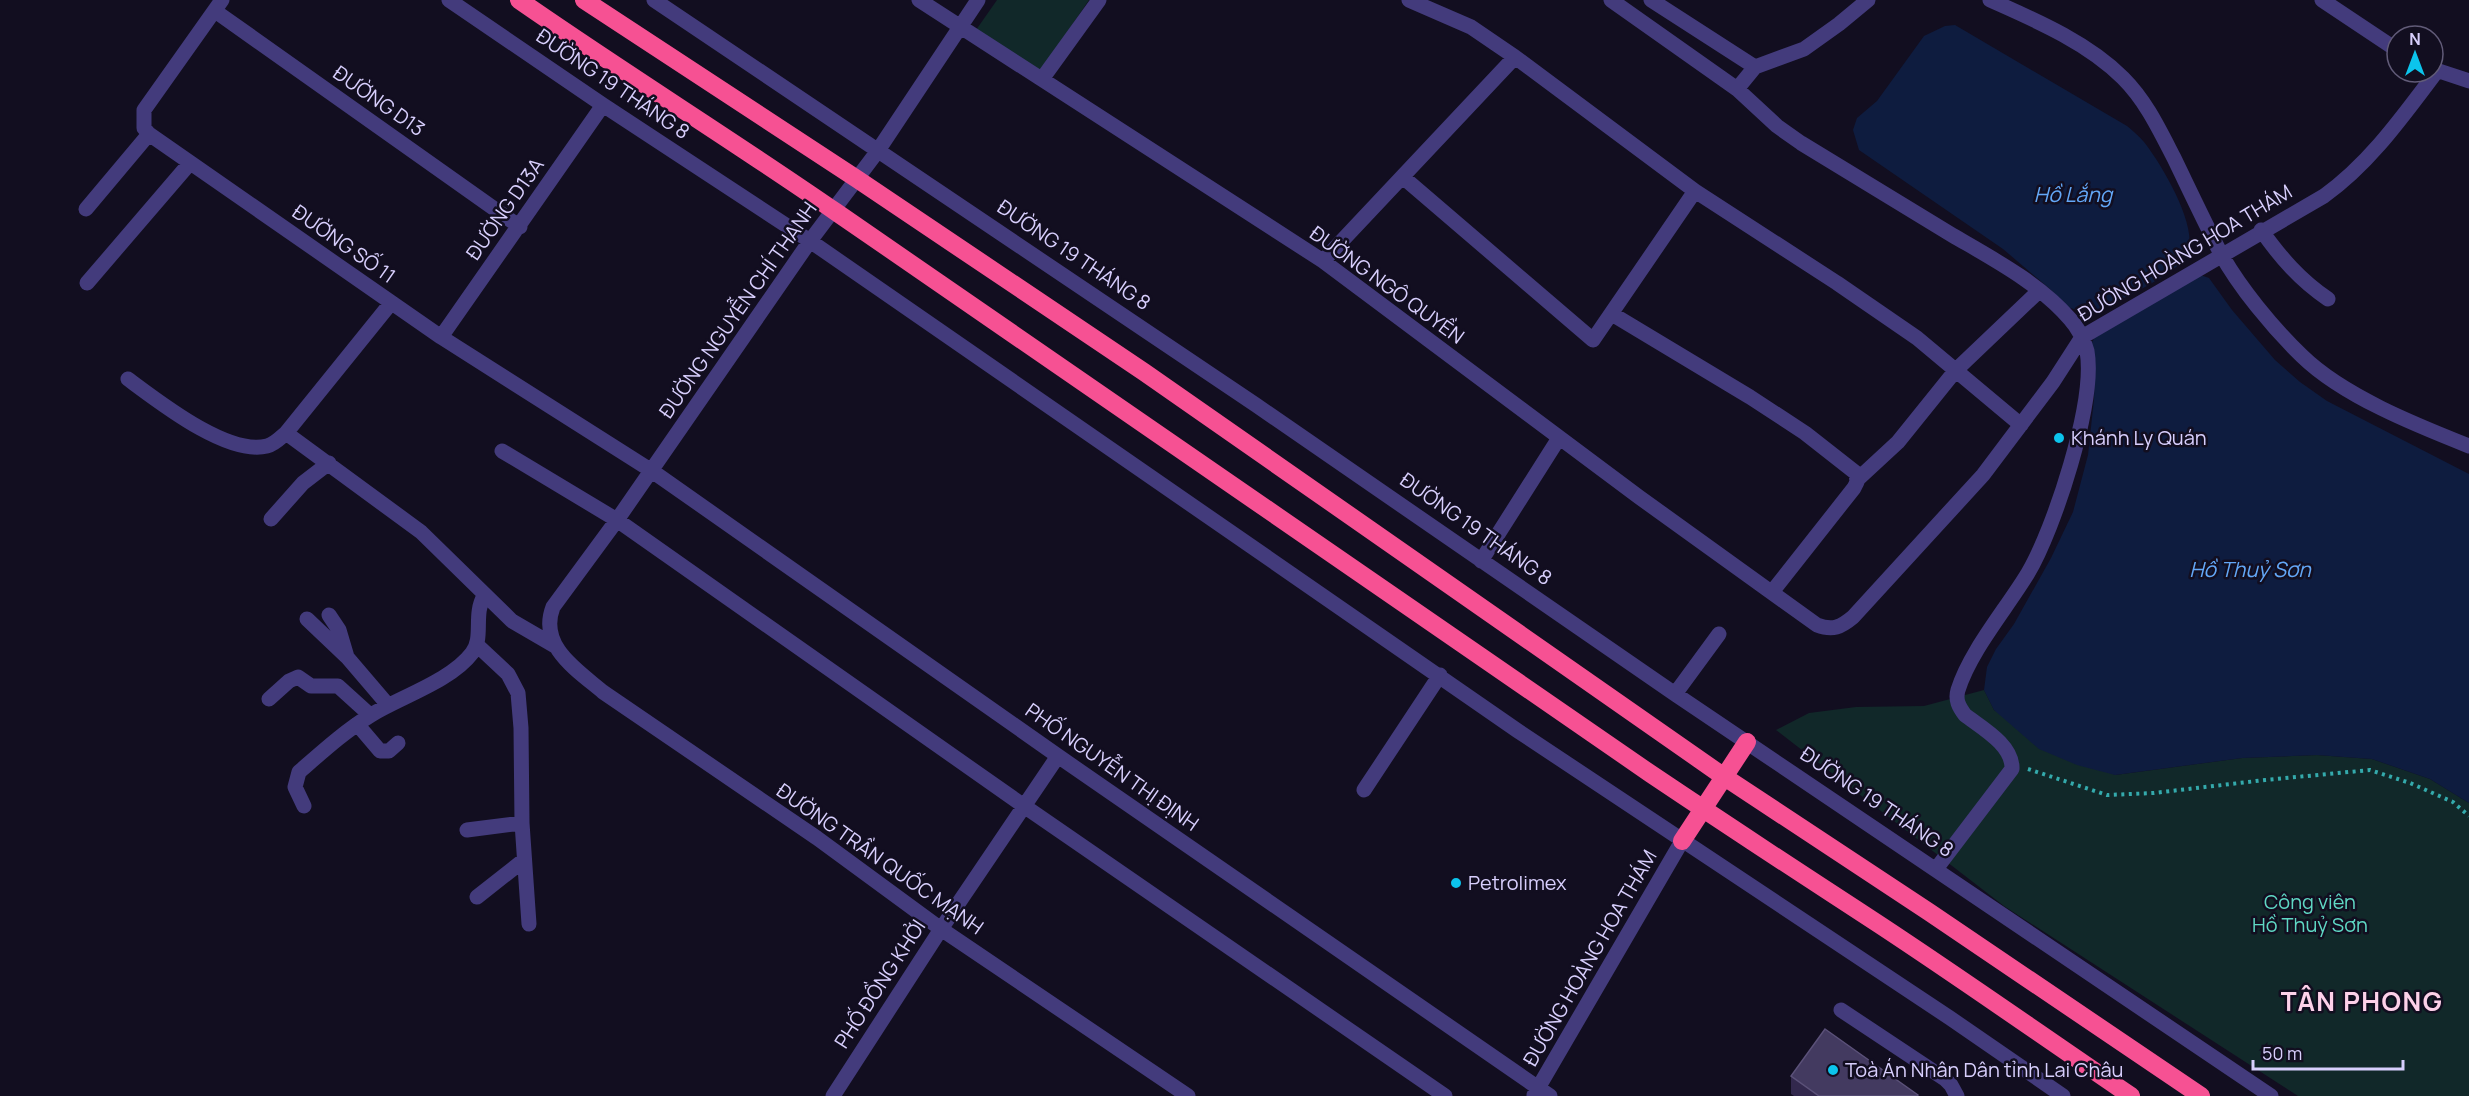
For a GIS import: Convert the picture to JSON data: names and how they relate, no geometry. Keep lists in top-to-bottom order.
{
  "streets": {
    "highway": ["ĐƯỜNG 19 THÁNG 8"],
    "street": [
      "ĐƯỜNG D13",
      "ĐƯỜNG D13A",
      "ĐƯỜNG SỐ 11",
      "ĐƯỜNG HOÀNG HOA THÁM",
      "ĐƯỜNG NGÔ QUYỀN",
      "ĐƯỜNG NGUYỄN CHÍ THANH",
      "PHỐ NGUYỄN THỊ ĐỊNH",
      "ĐƯỜNG TRẦN QUỐC MẠNH",
      "PHỐ ĐỒNG KHỞI"
    ]
  },
  "crossings": [
    ["ĐƯỜNG 19 THÁNG 8", "ĐƯỜNG D13A"],
    ["ĐƯỜNG 19 THÁNG 8", "ĐƯỜNG HOÀNG HOA THÁM"],
    ["ĐƯỜNG 19 THÁNG 8", "ĐƯỜNG NGUYỄN CHÍ THANH"],
    ["ĐƯỜNG D13", "ĐƯỜNG D13A"],
    ["ĐƯỜNG D13A", "ĐƯỜNG SỐ 11"],
    ["ĐƯỜNG SỐ 11", "ĐƯỜNG NGUYỄN CHÍ THANH"],
    ["ĐƯỜNG SỐ 11", "PHỐ NGUYỄN THỊ ĐỊNH"],
    ["ĐƯỜNG HOÀNG HOA THÁM", "ĐƯỜNG NGÔ QUYỀN"],
    ["ĐƯỜNG HOÀNG HOA THÁM", "PHỐ NGUYỄN THỊ ĐỊNH"],
    ["ĐƯỜNG NGÔ QUYỀN", "ĐƯỜNG NGUYỄN CHÍ THANH"],
    ["ĐƯỜNG NGUYỄN CHÍ THANH", "PHỐ NGUYỄN THỊ ĐỊNH"],
    ["ĐƯỜNG NGUYỄN CHÍ THANH", "ĐƯỜNG TRẦN QUỐC MẠNH"],
    ["PHỐ NGUYỄN THỊ ĐỊNH", "PHỐ ĐỒNG KHỞI"],
    ["ĐƯỜNG TRẦN QUỐC MẠNH", "PHỐ ĐỒNG KHỞI"]
  ],
  "districts": ["TÂN PHONG"],
  "water": ["Hồ Lắng", "Hồ Thuỷ Sơn"],
  "parks": ["Công viên Hồ Thuỷ Sơn"],
  "places": ["Khánh Ly Quán", "Petrolimex", "Toà Án Nhân Dân tỉnh Lai Châu"],
  "scale_bar": "50 m",
  "north": "top"
}
